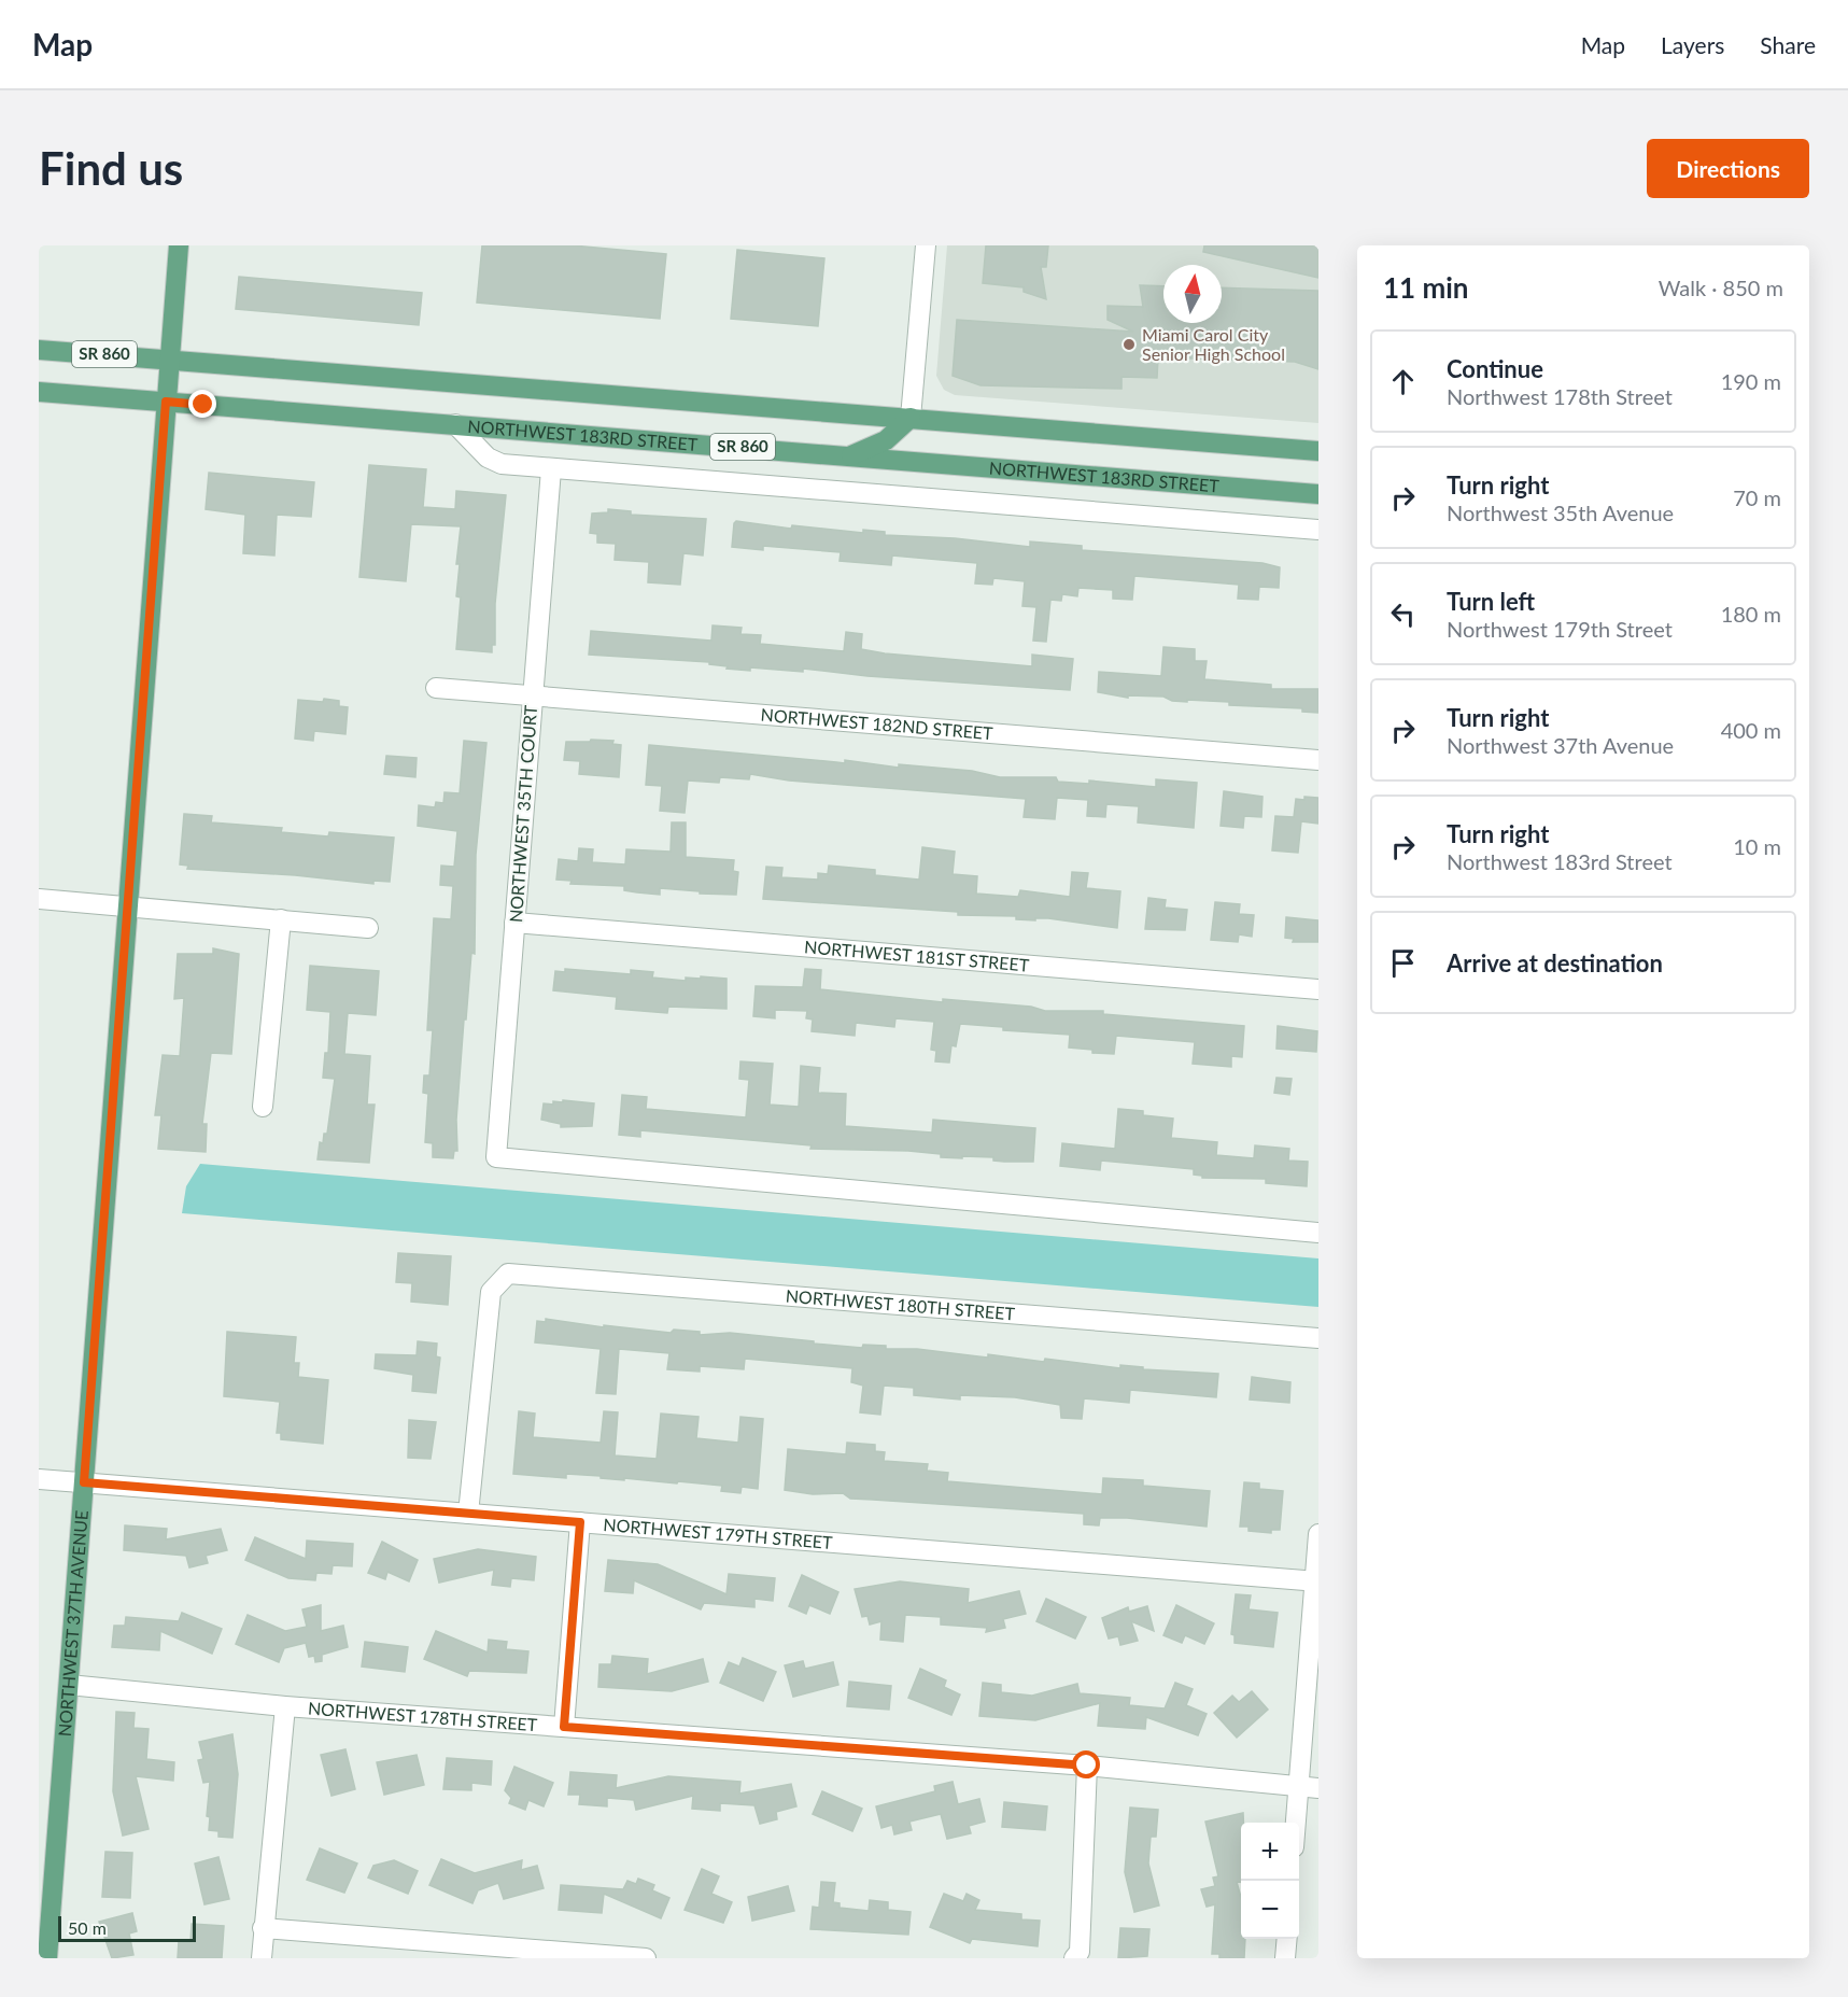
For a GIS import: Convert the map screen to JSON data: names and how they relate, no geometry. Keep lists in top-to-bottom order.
{
  "streets": {
    "main road": ["SR 860", "NORTHWEST 183RD STREET", "NORTHWEST 37TH AVENUE"],
    "street": [
      "NORTHWEST 182ND STREET",
      "NORTHWEST 35TH COURT",
      "NORTHWEST 181ST STREET",
      "NORTHWEST 180TH STREET",
      "NORTHWEST 179TH STREET",
      "NORTHWEST 178TH STREET"
    ]
  },
  "crossings": [
    ["SR 860", "NORTHWEST 37TH AVENUE"],
    ["NORTHWEST 183RD STREET", "NORTHWEST 37TH AVENUE"],
    ["NORTHWEST 182ND STREET", "NORTHWEST 35TH COURT"],
    ["NORTHWEST 35TH COURT", "NORTHWEST 181ST STREET"],
    ["NORTHWEST 180TH STREET", "NORTHWEST 179TH STREET"],
    ["NORTHWEST 179TH STREET", "NORTHWEST 37TH AVENUE"],
    ["NORTHWEST 37TH AVENUE", "NORTHWEST 178TH STREET"]
  ],
  "places": ["Miami Carol City Senior High School"],
  "scale_bar": "50 m",
  "north": "top",
  "page": {
    "header": "Map",
    "nav": ["Map", "Layers", "Share"],
    "buttons": "Directions",
    "title": "Find us",
    "heading": ["11 min", "Walk · 850 m"],
    "list": [
      ["Continue", "Northwest 178th Street", "190 m"],
      ["Turn right", "Northwest 35th Avenue", "70 m"],
      ["Turn left", "Northwest 179th Street", "180 m"],
      ["Turn right", "Northwest 37th Avenue", "400 m"],
      ["Turn right", "Northwest 183rd Street", "10 m"],
      "Arrive at destination"
    ],
    "map_buttons": ["+", "−"],
    "scale": "50 m"
  }
}
